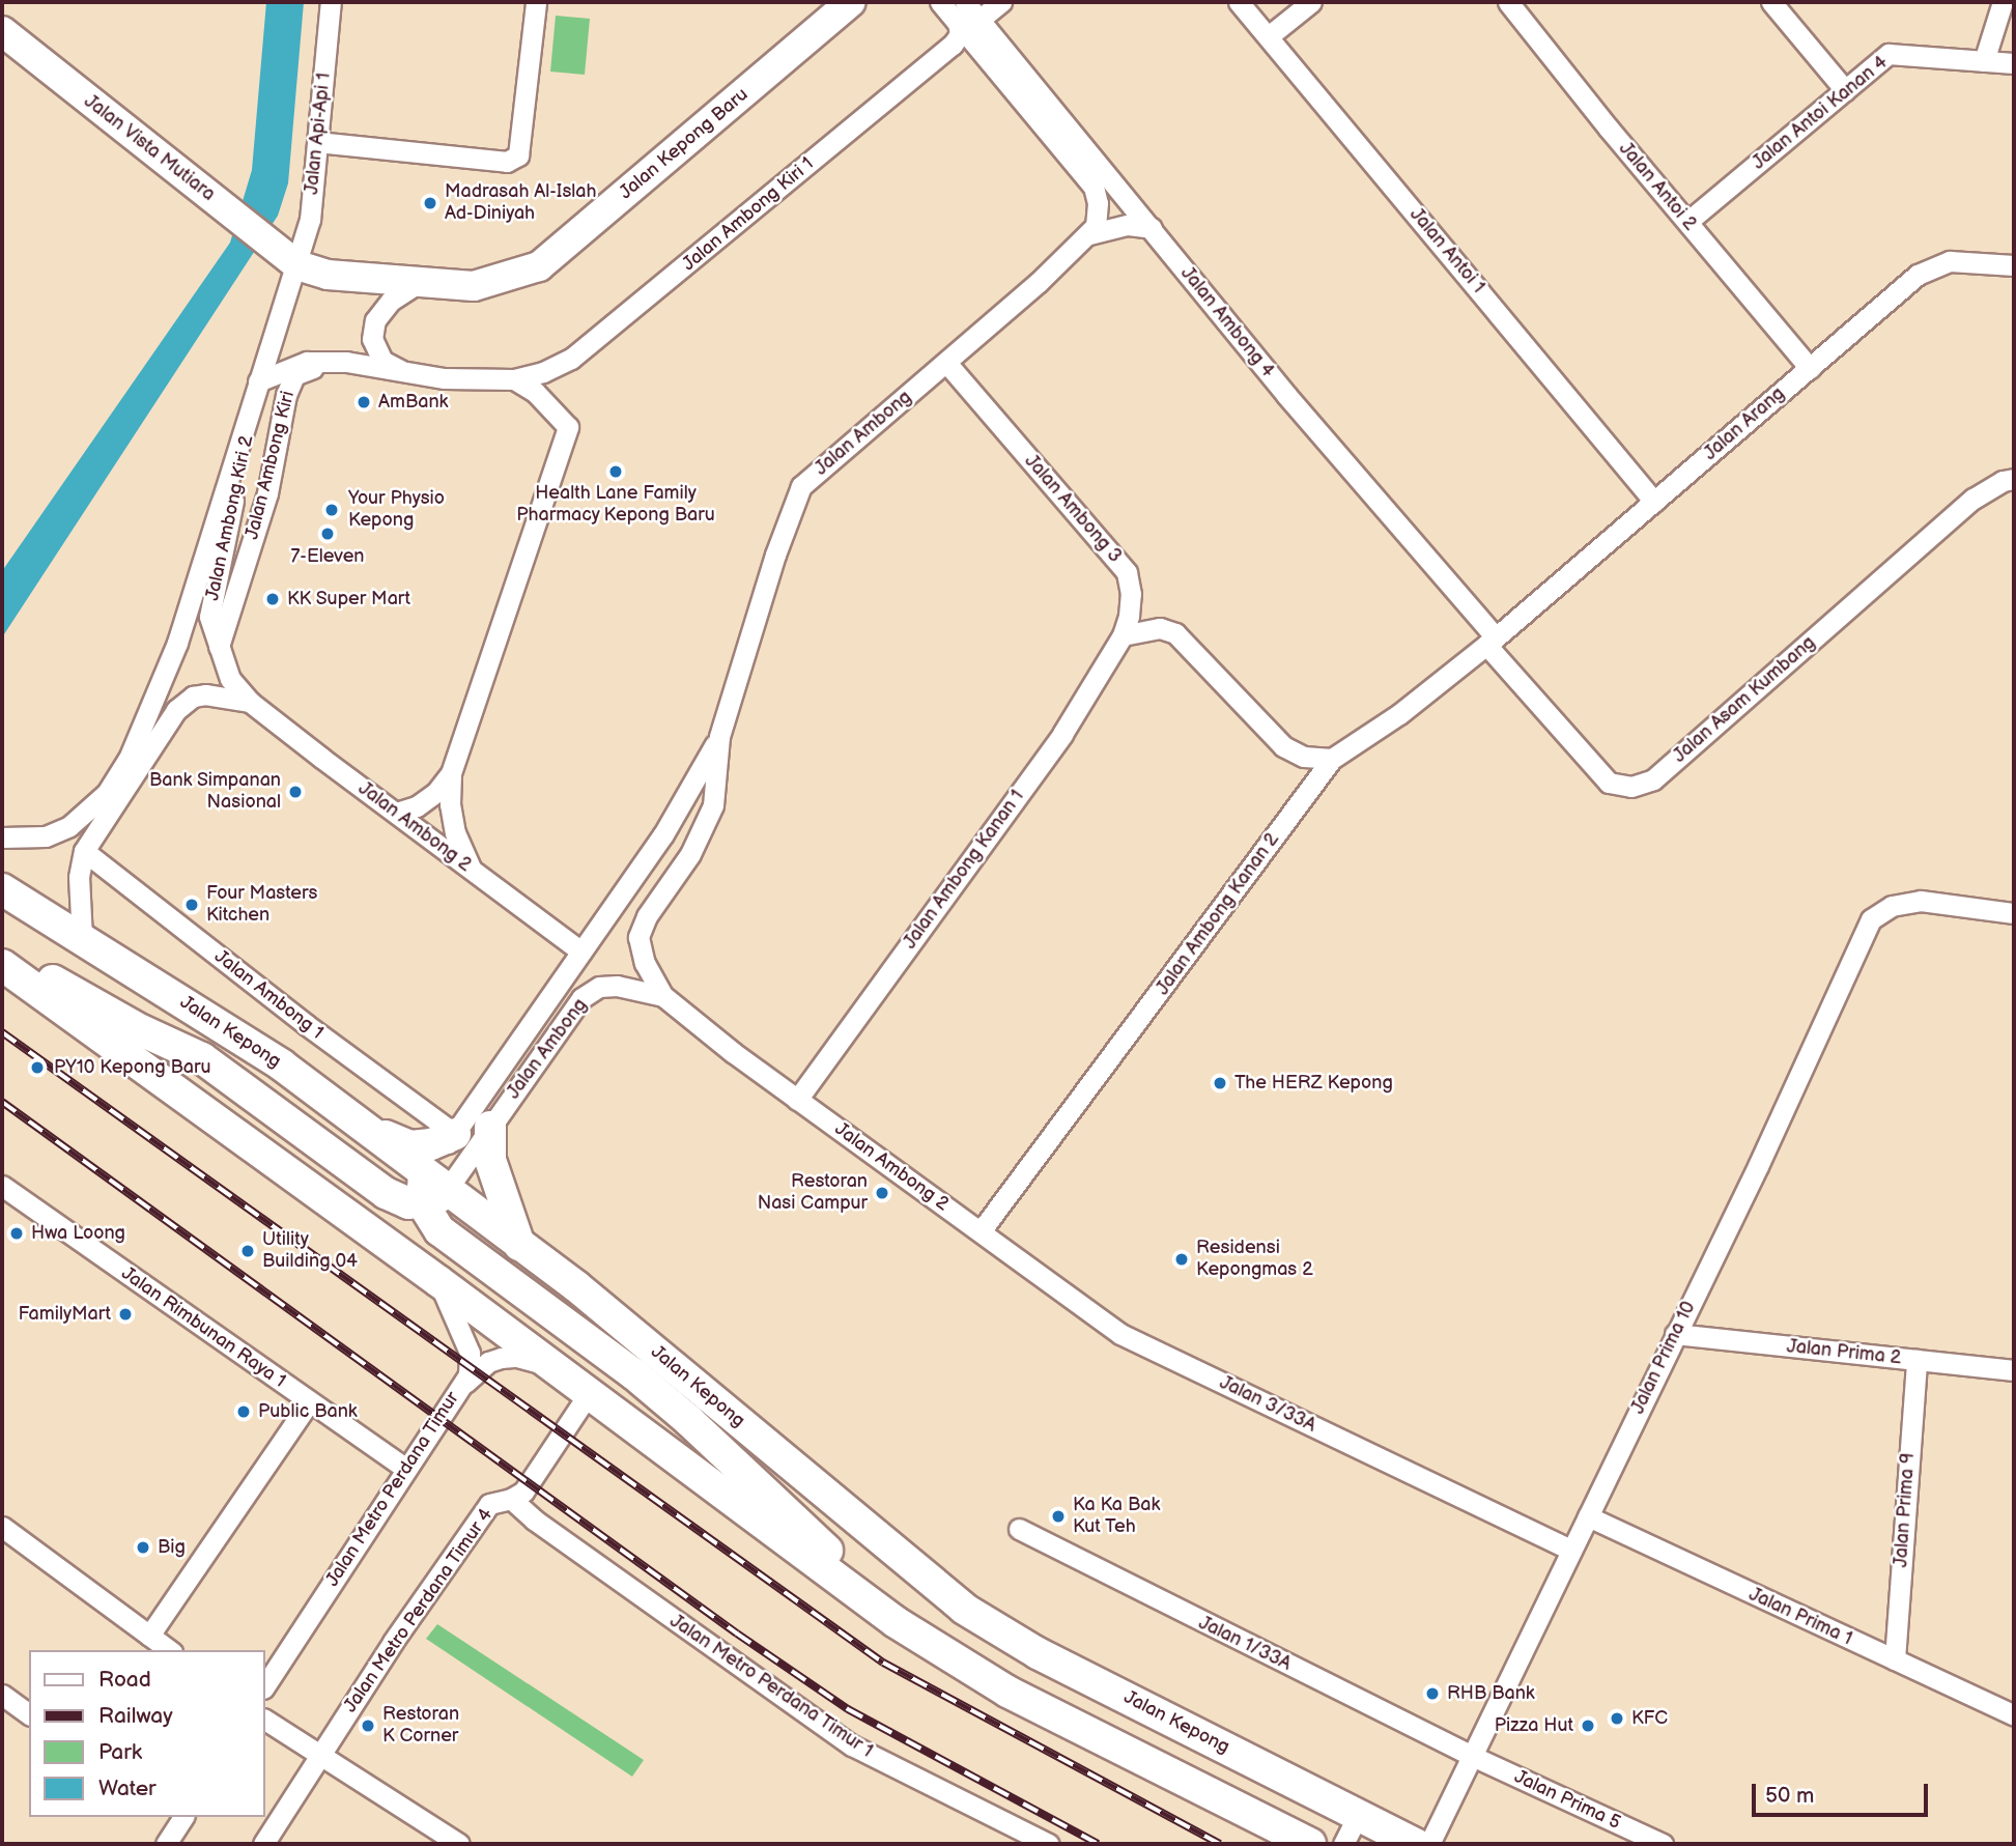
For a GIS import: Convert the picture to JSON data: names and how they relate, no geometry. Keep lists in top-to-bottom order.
{
  "streets": {
    "main road": ["Jalan Kepong"],
    "street": [
      "Jalan Antoi Kanan 4",
      "Jalan Api-Api 1",
      "Jalan Kepong Baru",
      "Jalan Vista Mutiara",
      "Jalan Antoi 2",
      "Jalan Ambong Kiri 1",
      "Jalan Antoi 1",
      "Jalan Ambong 4",
      "Jalan Arang",
      "Jalan Ambong",
      "Jalan Ambong Kiri",
      "Jalan Ambong 3",
      "Jalan Ambong Kiri 2",
      "Jalan Asam Kumbang",
      "Jalan Ambong 2",
      "Jalan Ambong Kanan 1",
      "Jalan Ambong Kanan 2",
      "Jalan Ambong 1",
      "Jalan Rimbunan Raya 1",
      "Jalan Prima 2",
      "Jalan Prima 10",
      "Jalan 3/33A",
      "Jalan Metro Perdana Timur",
      "Jalan Prima 9",
      "Jalan Metro Perdana Timur 4",
      "Jalan Prima 1",
      "Jalan 1/33A",
      "Jalan Metro Perdana Timur 1",
      "Jalan Prima 5"
    ]
  },
  "crossings": [
    ["Jalan Antoi Kanan 4", "Jalan Antoi 2"],
    ["Jalan Api-Api 1", "Jalan Kepong Baru"],
    ["Jalan Api-Api 1", "Jalan Vista Mutiara"],
    ["Jalan Api-Api 1", "Jalan Ambong Kiri 2"],
    ["Jalan Kepong Baru", "Jalan Vista Mutiara"],
    ["Jalan Kepong Baru", "Jalan Ambong Kiri 2"],
    ["Jalan Vista Mutiara", "Jalan Ambong Kiri 2"],
    ["Jalan Antoi 2", "Jalan Arang"],
    ["Jalan Ambong Kiri 1", "Jalan Ambong Kiri"],
    ["Jalan Ambong Kiri 1", "Jalan Ambong Kiri 2"],
    ["Jalan Antoi 1", "Jalan Arang"],
    ["Jalan Ambong 4", "Jalan Arang"],
    ["Jalan Ambong 4", "Jalan Asam Kumbang"],
    ["Jalan Ambong 4", "Jalan Ambong Kanan 2"],
    ["Jalan Arang", "Jalan Asam Kumbang"],
    ["Jalan Arang", "Jalan Ambong Kanan 2"],
    ["Jalan Ambong", "Jalan Ambong 3"],
    ["Jalan Ambong", "Jalan Ambong 2"],
    ["Jalan Ambong", "Jalan Ambong 1"],
    ["Jalan Ambong", "Jalan Kepong"],
    ["Jalan Ambong Kiri", "Jalan Ambong Kiri 2"],
    ["Jalan Ambong 3", "Jalan Ambong Kanan 1"],
    ["Jalan Ambong Kiri 2", "Jalan Ambong 2"],
    ["Jalan Asam Kumbang", "Jalan Ambong Kanan 2"],
    ["Jalan Ambong 2", "Jalan Ambong Kanan 1"],
    ["Jalan Ambong 2", "Jalan Ambong Kanan 2"],
    ["Jalan Ambong 2", "Jalan 3/33A"],
    ["Jalan Ambong Kanan 2", "Jalan 3/33A"],
    ["Jalan Rimbunan Raya 1", "Jalan Metro Perdana Timur"],
    ["Jalan Prima 2", "Jalan Prima 10"],
    ["Jalan Prima 2", "Jalan Prima 9"],
    ["Jalan Prima 10", "Jalan 3/33A"],
    ["Jalan Prima 10", "Jalan Prima 1"],
    ["Jalan Prima 10", "Jalan 1/33A"],
    ["Jalan Prima 10", "Jalan Prima 5"],
    ["Jalan Prima 9", "Jalan Prima 1"],
    ["Jalan Metro Perdana Timur 4", "Jalan Metro Perdana Timur 1"],
    ["Jalan 1/33A", "Jalan Prima 5"]
  ],
  "places": [
    "Madrasah Al-Islah Ad-Diniyah",
    "AmBank",
    "Health Lane Family Pharmacy Kepong Baru",
    "Your Physio Kepong",
    "7-Eleven",
    "KK Super Mart",
    "Bank Simpanan Nasional",
    "Four Masters Kitchen",
    "PY10 Kepong Baru",
    "The HERZ Kepong",
    "Restoran Nasi Campur",
    "Hwa Loong",
    "Utility Building 04",
    "Residensi Kepongmas 2",
    "FamilyMart",
    "Public Bank",
    "Ka Ka Bak Kut Teh",
    "Big",
    "RHB Bank",
    "KFC",
    "Restoran K Corner",
    "Pizza Hut"
  ],
  "legend": [
    "Road",
    "Railway",
    "Park",
    "Water"
  ],
  "scale_bar": "50 m"
}
